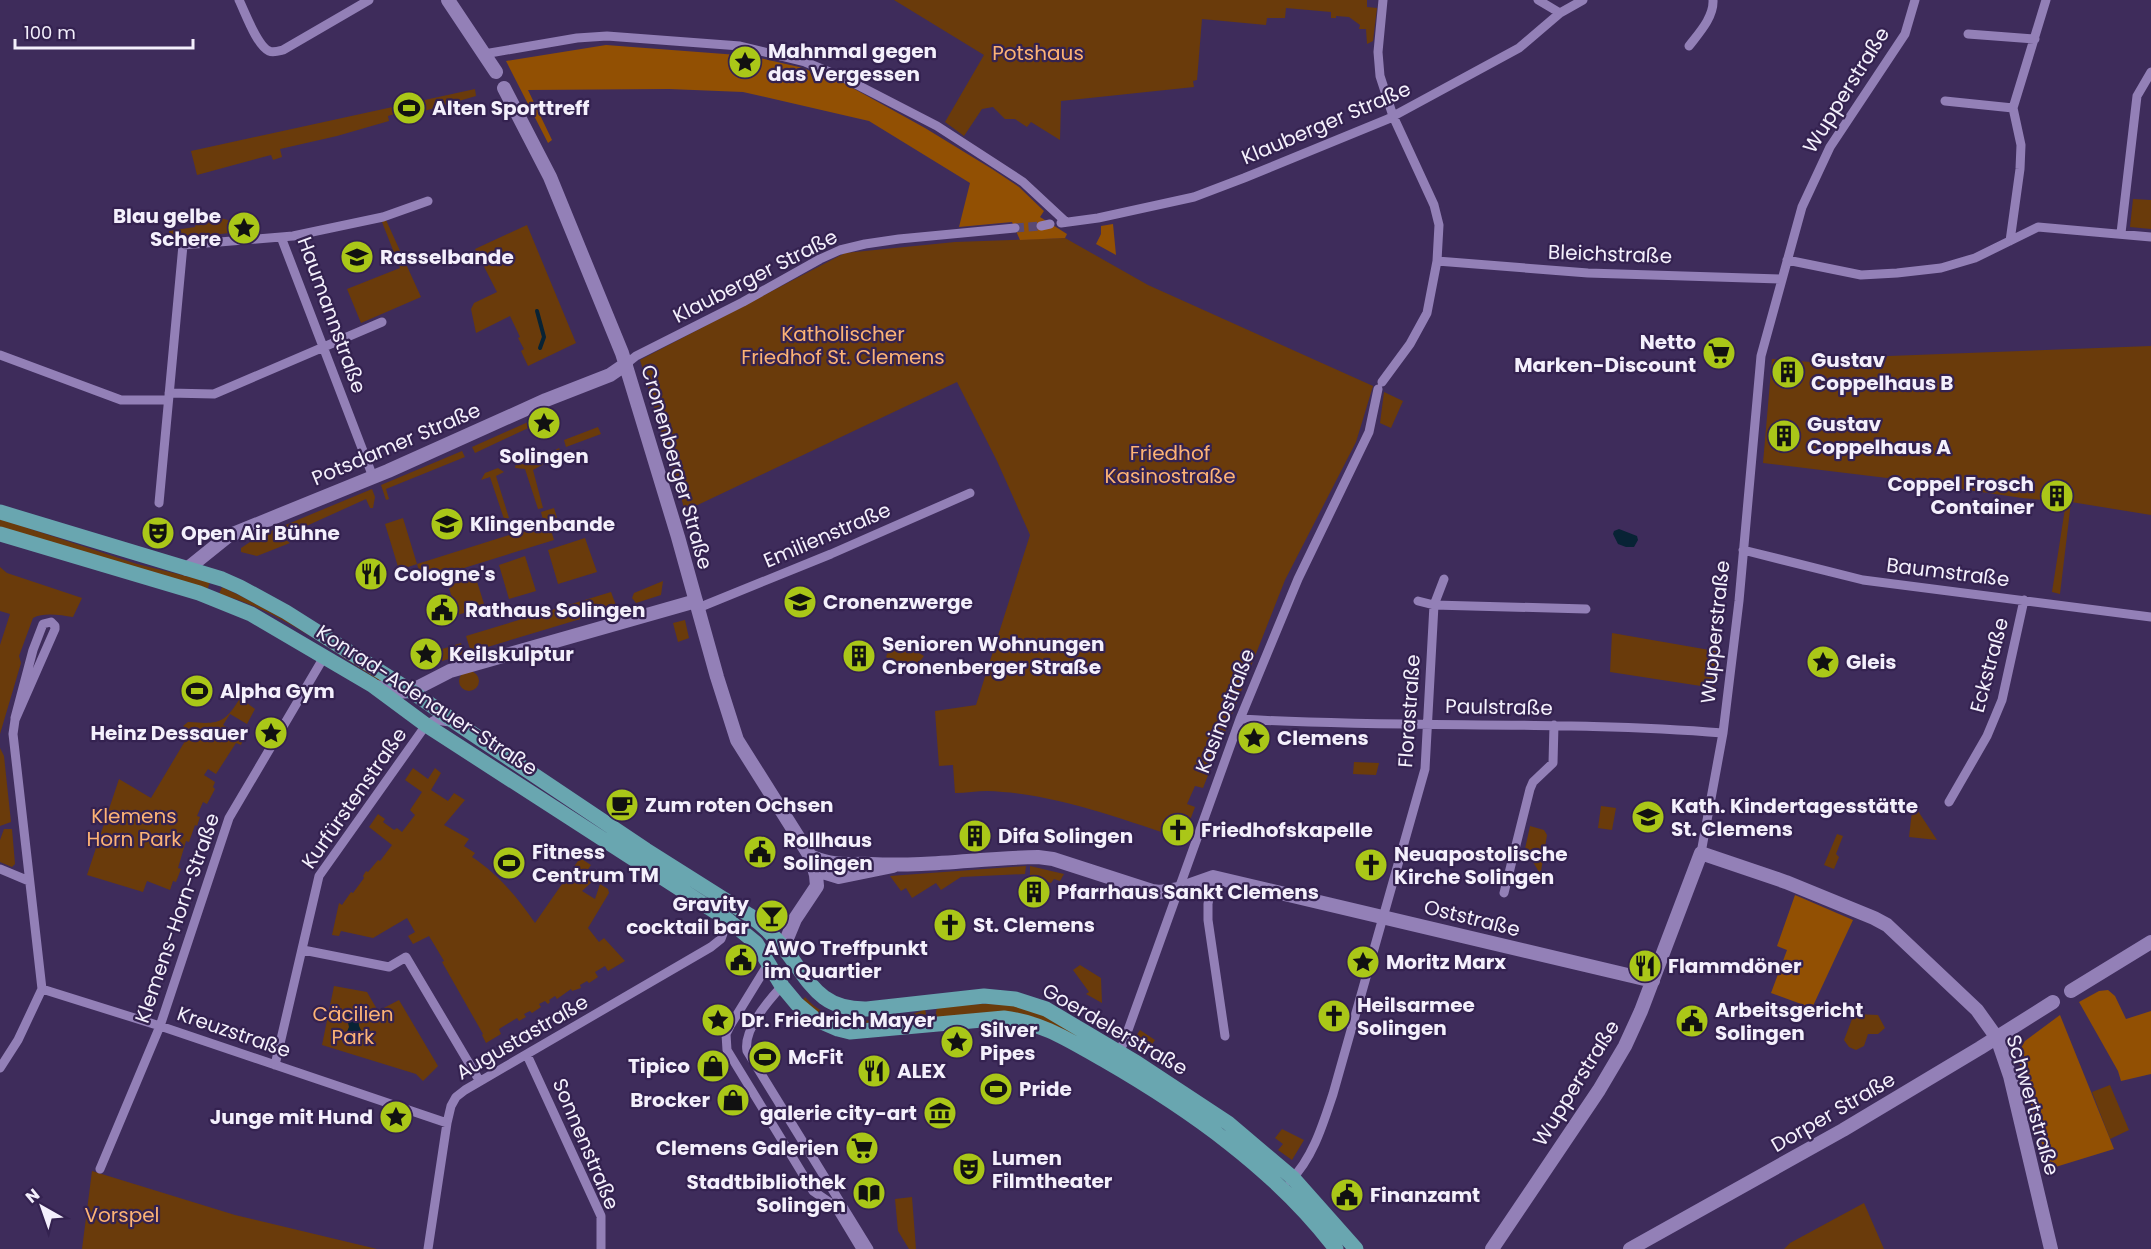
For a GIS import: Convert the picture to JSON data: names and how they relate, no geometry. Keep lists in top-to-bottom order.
{
  "streets": {
    "main road": ["Konrad-Adenauer-Straße", "Goerdelerstraße"],
    "street": [
      "Wupperstraße",
      "Klauberger Straße",
      "Bleichstraße",
      "Haumannstraße",
      "Potsdamer Straße",
      "Cronenberger Straße",
      "Emilienstraße",
      "Baumstraße",
      "Eckstraße",
      "Paulstraße",
      "Kasinostraße",
      "Florastraße",
      "Kurfürstenstraße",
      "Klemens-Horn-Straße",
      "Oststraße",
      "Kreuzstraße",
      "Augustastraße",
      "Schwertstraße",
      "Dorper Straße",
      "Sonnenstraße"
    ]
  },
  "crossings": [
    ["Wupperstraße", "Bleichstraße"],
    ["Wupperstraße", "Baumstraße"],
    ["Wupperstraße", "Paulstraße"],
    ["Wupperstraße", "Oststraße"],
    ["Wupperstraße", "Schwertstraße"],
    ["Klauberger Straße", "Potsdamer Straße"],
    ["Klauberger Straße", "Cronenberger Straße"],
    ["Klauberger Straße", "Kasinostraße"],
    ["Bleichstraße", "Kasinostraße"],
    ["Haumannstraße", "Potsdamer Straße"],
    ["Potsdamer Straße", "Cronenberger Straße"],
    ["Potsdamer Straße", "Konrad-Adenauer-Straße"],
    ["Cronenberger Straße", "Emilienstraße"],
    ["Cronenberger Straße", "Konrad-Adenauer-Straße"],
    ["Cronenberger Straße", "Goerdelerstraße"],
    ["Baumstraße", "Eckstraße"],
    ["Konrad-Adenauer-Straße", "Kurfürstenstraße"],
    ["Konrad-Adenauer-Straße", "Klemens-Horn-Straße"],
    ["Konrad-Adenauer-Straße", "Goerdelerstraße"],
    ["Konrad-Adenauer-Straße", "Augustastraße"],
    ["Paulstraße", "Kasinostraße"],
    ["Paulstraße", "Florastraße"],
    ["Kasinostraße", "Goerdelerstraße"],
    ["Florastraße", "Oststraße"],
    ["Florastraße", "Goerdelerstraße"],
    ["Kurfürstenstraße", "Kreuzstraße"],
    ["Klemens-Horn-Straße", "Kreuzstraße"],
    ["Kreuzstraße", "Augustastraße"],
    ["Augustastraße", "Sonnenstraße"],
    ["Schwertstraße", "Dorper Straße"]
  ],
  "parks": [
    "Potshaus",
    "Katholischer Friedhof St. Clemens",
    "Friedhof Kasinostraße",
    "Klemens Horn Park",
    "Cäcilien Park",
    "Vorspel"
  ],
  "places": {
    "place": [
      "Mahnmal gegen das Vergessen",
      "Blau gelbe Schere",
      "Solingen",
      "Keilskulptur",
      "Gleis",
      "Heinz Dessauer",
      "Clemens",
      "Moritz Marx",
      "Dr. Friedrich Mayer",
      "Silver Pipes",
      "Junge mit Hund"
    ],
    "sports": [
      "Alten Sporttreff",
      "Alpha Gym",
      "Fitness Centrum TM",
      "McFit",
      "Pride"
    ],
    "school or university": [
      "Rasselbande",
      "Klingenbande",
      "Cronenzwerge",
      "Kath. Kindertagesstätte St. Clemens"
    ],
    "supermarket": ["Netto Marken-Discount", "Clemens Galerien"],
    "building": [
      "Gustav Coppelhaus B",
      "Gustav Coppelhaus A",
      "Coppel Frosch Container",
      "Senioren Wohnungen Cronenberger Straße",
      "Difa Solingen",
      "Pfarrhaus Sankt Clemens"
    ],
    "theatre": ["Open Air Bühne", "Lumen Filmtheater"],
    "restaurant": ["Cologne's", "Flammdöner", "ALEX"],
    "public building": [
      "Rathaus Solingen",
      "Rollhaus Solingen",
      "AWO Treffpunkt im Quartier",
      "Arbeitsgericht Solingen",
      "Finanzamt"
    ],
    "cafe": ["Zum roten Ochsen"],
    "church": [
      "Friedhofskapelle",
      "Neuapostolische Kirche Solingen",
      "St. Clemens",
      "Heilsarmee Solingen"
    ],
    "bar": ["Gravity cocktail bar"],
    "shop": ["Tipico", "Brocker"],
    "museum": ["galerie city-art"],
    "library": ["Stadtbibliothek Solingen"]
  },
  "scale_bar": "100 m",
  "north": "top left"
}
